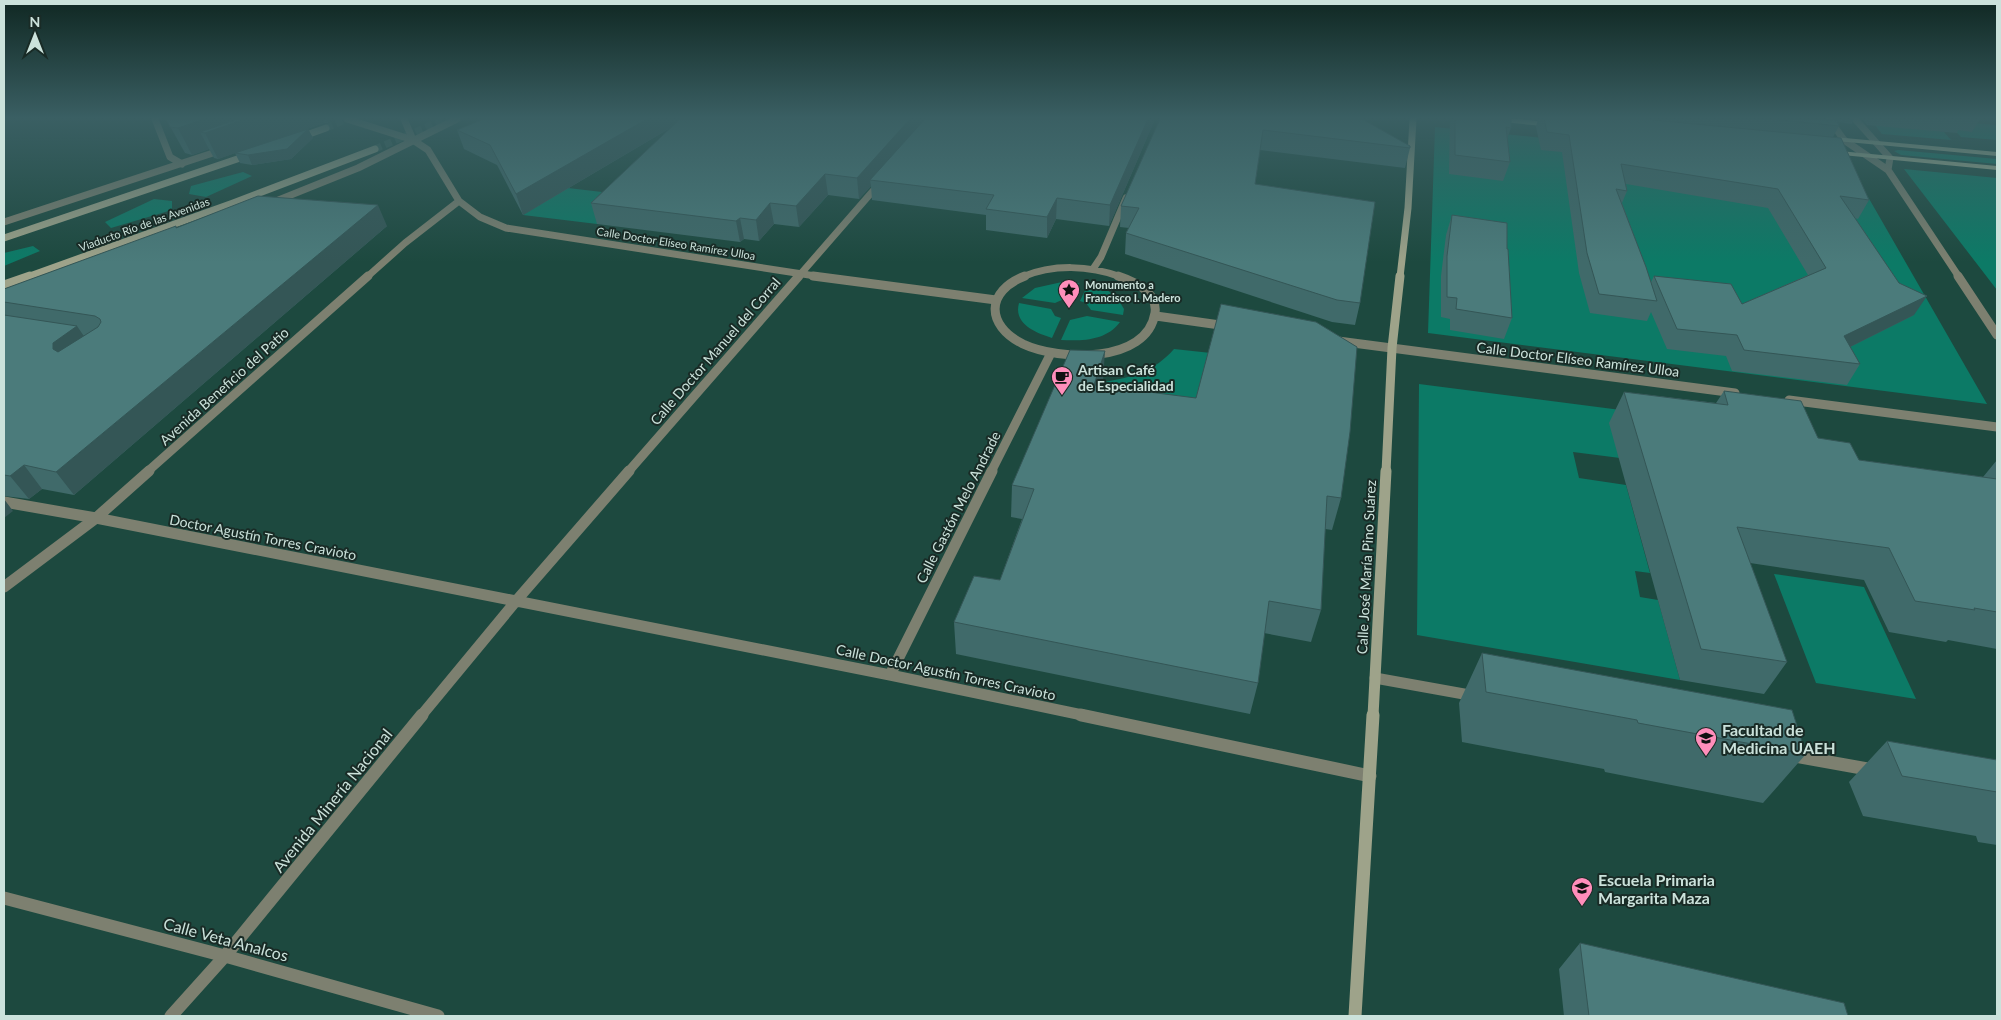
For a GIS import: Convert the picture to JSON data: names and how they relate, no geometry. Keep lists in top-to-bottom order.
{
  "streets": {
    "main road": ["Viaducto Río de las Avenidas", "Calle José María Pino Suárez"],
    "street": [
      "Calle Doctor Elíseo Ramírez Ulloa",
      "Calle Doctor Manuel del Corral",
      "Avenida Beneficio del Patio",
      "Calle Gastón Melo Andrade",
      "Doctor Agustín Torres Cravioto",
      "Calle Doctor Agustín Torres Cravioto",
      "Avenida Minería Nacional",
      "Calle Veta Analcos"
    ]
  },
  "crossings": [
    ["Calle Doctor Elíseo Ramírez Ulloa", "Calle Doctor Manuel del Corral"],
    ["Calle Doctor Elíseo Ramírez Ulloa", "Avenida Beneficio del Patio"],
    ["Calle Doctor Elíseo Ramírez Ulloa", "Calle Gastón Melo Andrade"],
    ["Calle Doctor Elíseo Ramírez Ulloa", "Calle José María Pino Suárez"],
    ["Calle Doctor Manuel del Corral", "Doctor Agustín Torres Cravioto"],
    ["Calle Doctor Manuel del Corral", "Calle Doctor Agustín Torres Cravioto"],
    ["Calle Doctor Manuel del Corral", "Avenida Minería Nacional"],
    ["Avenida Beneficio del Patio", "Doctor Agustín Torres Cravioto"],
    ["Calle Gastón Melo Andrade", "Calle Doctor Agustín Torres Cravioto"],
    ["Doctor Agustín Torres Cravioto", "Calle Doctor Agustín Torres Cravioto"],
    ["Doctor Agustín Torres Cravioto", "Avenida Minería Nacional"],
    ["Calle José María Pino Suárez", "Calle Doctor Agustín Torres Cravioto"],
    ["Calle Doctor Agustín Torres Cravioto", "Avenida Minería Nacional"],
    ["Avenida Minería Nacional", "Calle Veta Analcos"]
  ],
  "places": {
    "place": ["Monumento a Francisco I. Madero"],
    "cafe": ["Artisan Café de Especialidad"],
    "school or university": ["Facultad de Medicina UAEH", "Escuela Primaria Margarita Maza"]
  },
  "north": "top"
}
